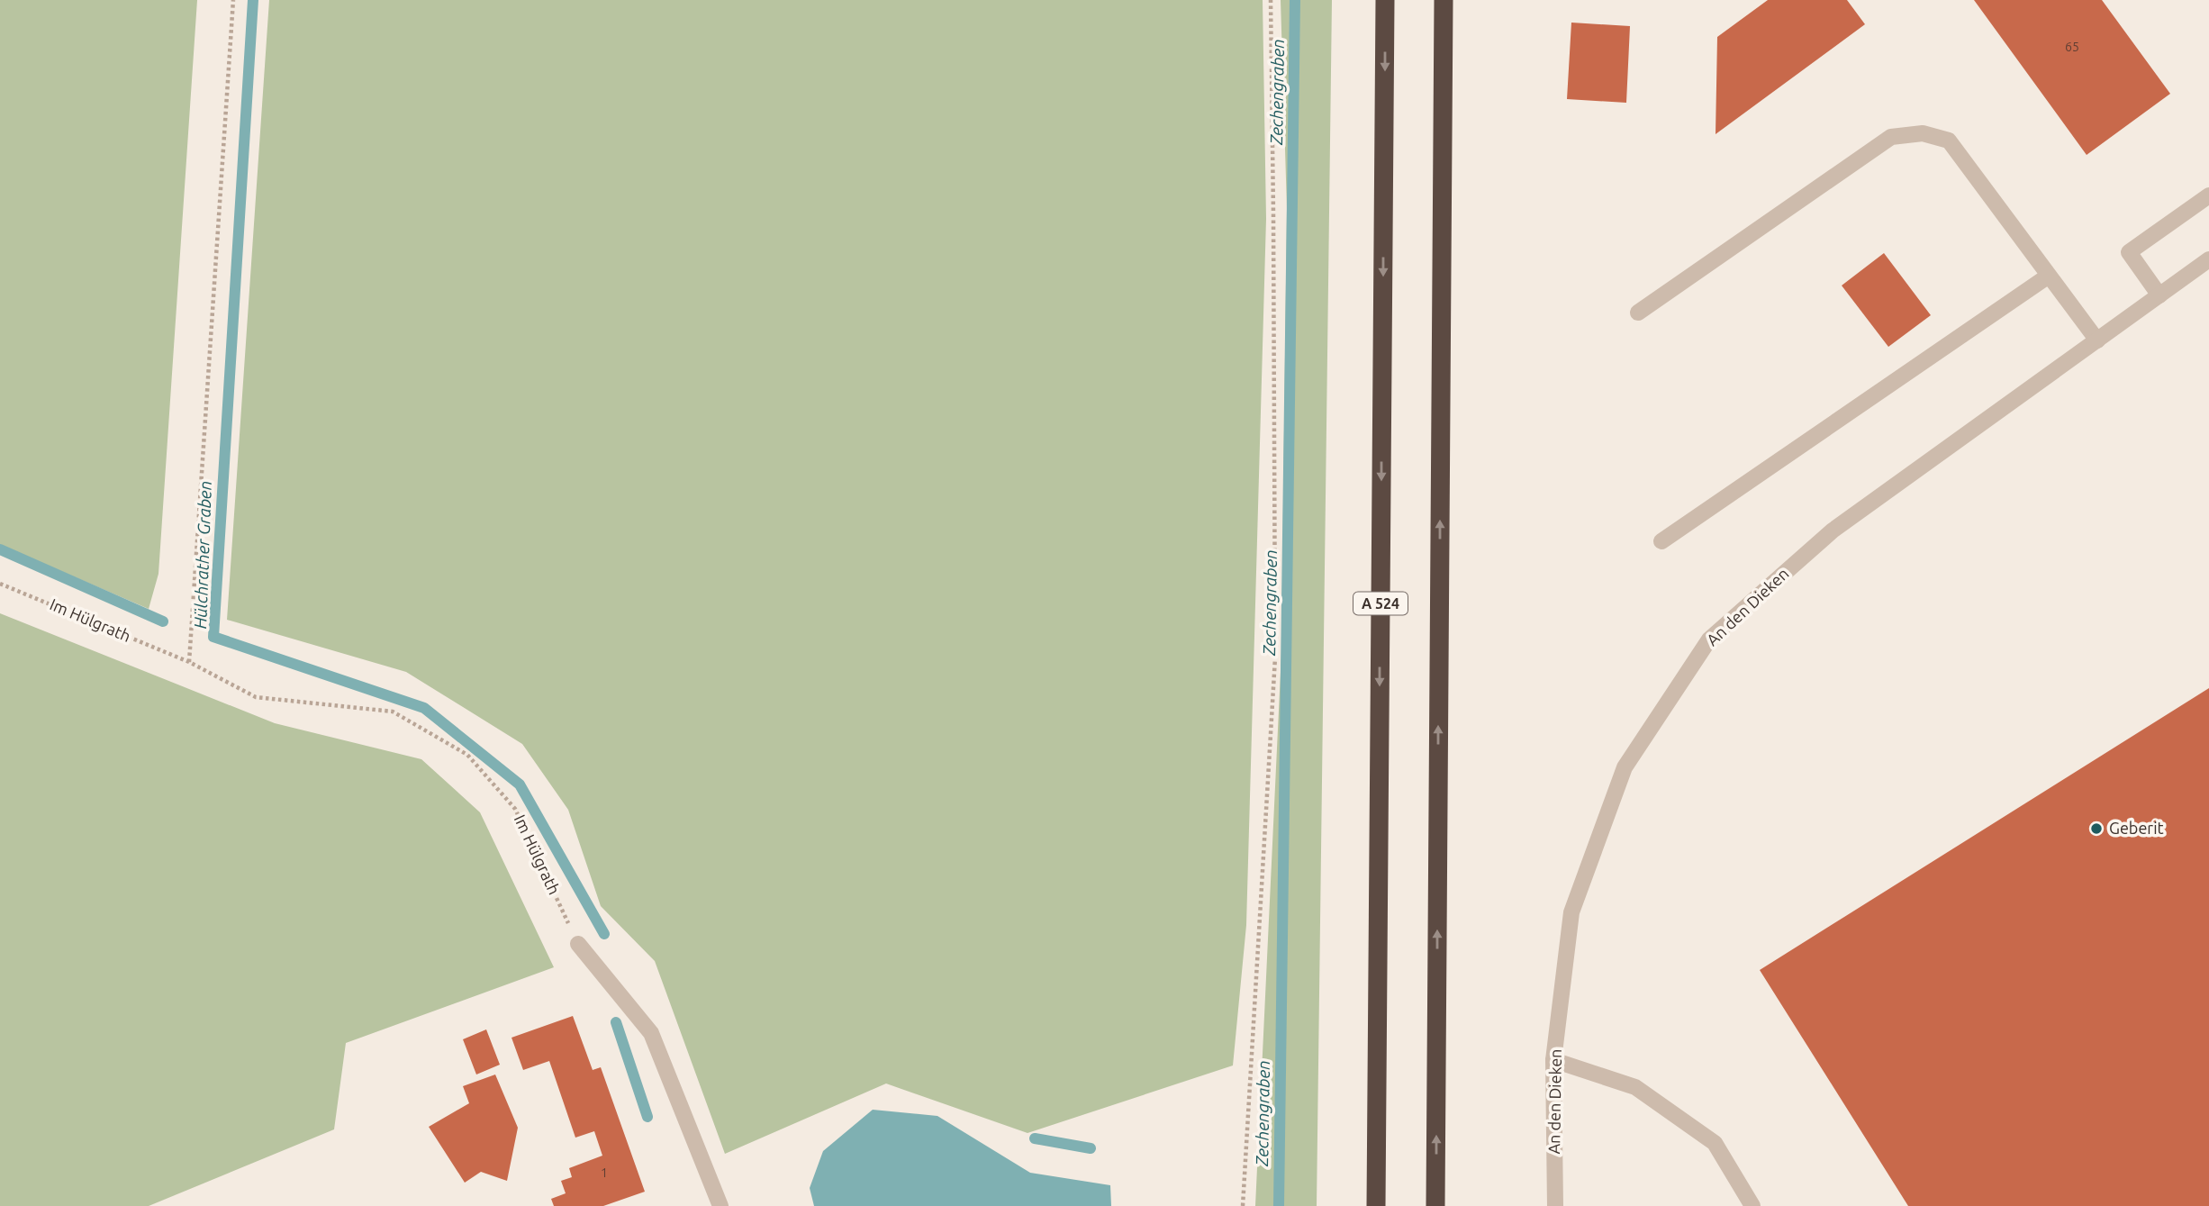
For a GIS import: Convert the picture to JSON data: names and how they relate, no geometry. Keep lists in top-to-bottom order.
{
  "streets": {
    "highway": ["A 524"],
    "street": ["An den Dieken"],
    "path": ["Im Hülgrath"]
  },
  "water": ["Zechengraben", "Hülchrather Graben"],
  "places": ["Geberit"],
  "house_numbers": ["65", "1"]
}
